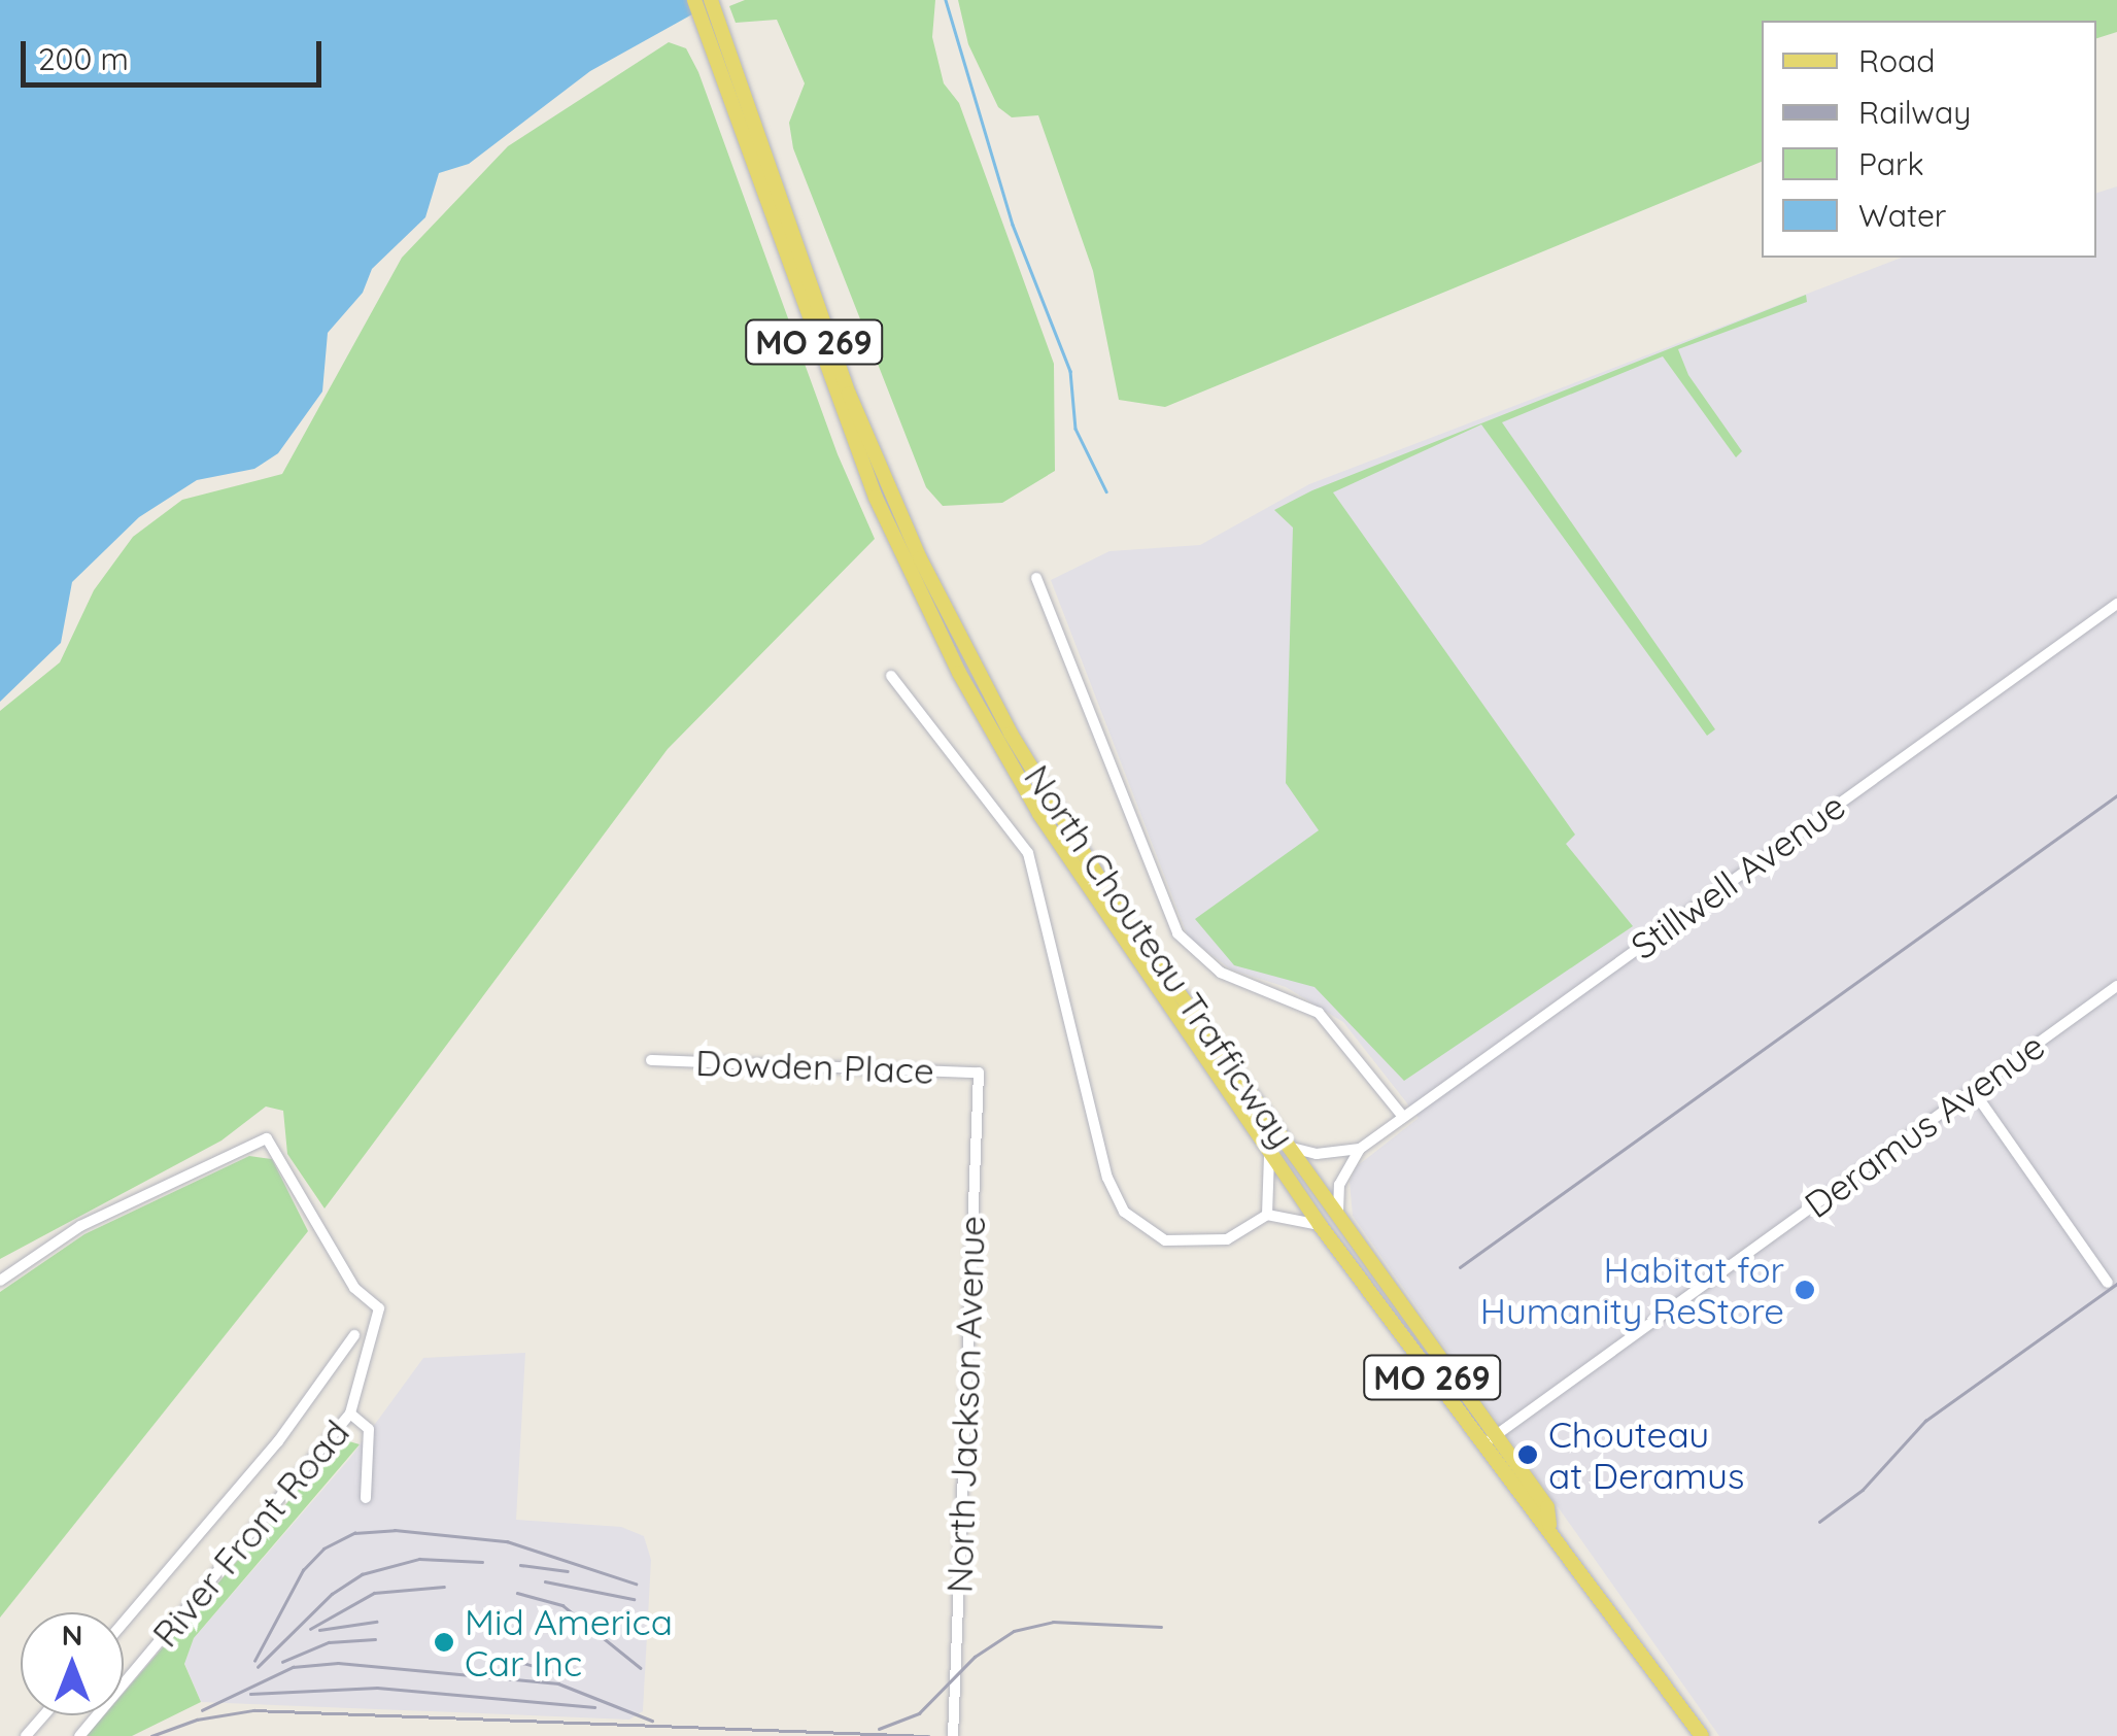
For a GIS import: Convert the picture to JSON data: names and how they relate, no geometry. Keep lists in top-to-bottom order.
{
  "streets": {
    "main road": ["MO 269", "North Chouteau Trafficway"],
    "street": [
      "Stillwell Avenue",
      "Dowden Place",
      "Deramus Avenue",
      "North Jackson Avenue",
      "River Front Road"
    ]
  },
  "crossings": [
    ["Stillwell Avenue", "North Chouteau Trafficway"],
    ["North Chouteau Trafficway", "Deramus Avenue"],
    ["Dowden Place", "North Jackson Avenue"]
  ],
  "places": ["Habitat for Humanity ReStore", "Chouteau at Deramus", "Mid America Car Inc"],
  "legend": [
    "Road",
    "Railway",
    "Park",
    "Water"
  ],
  "scale_bar": "200 m",
  "north": "top"
}
